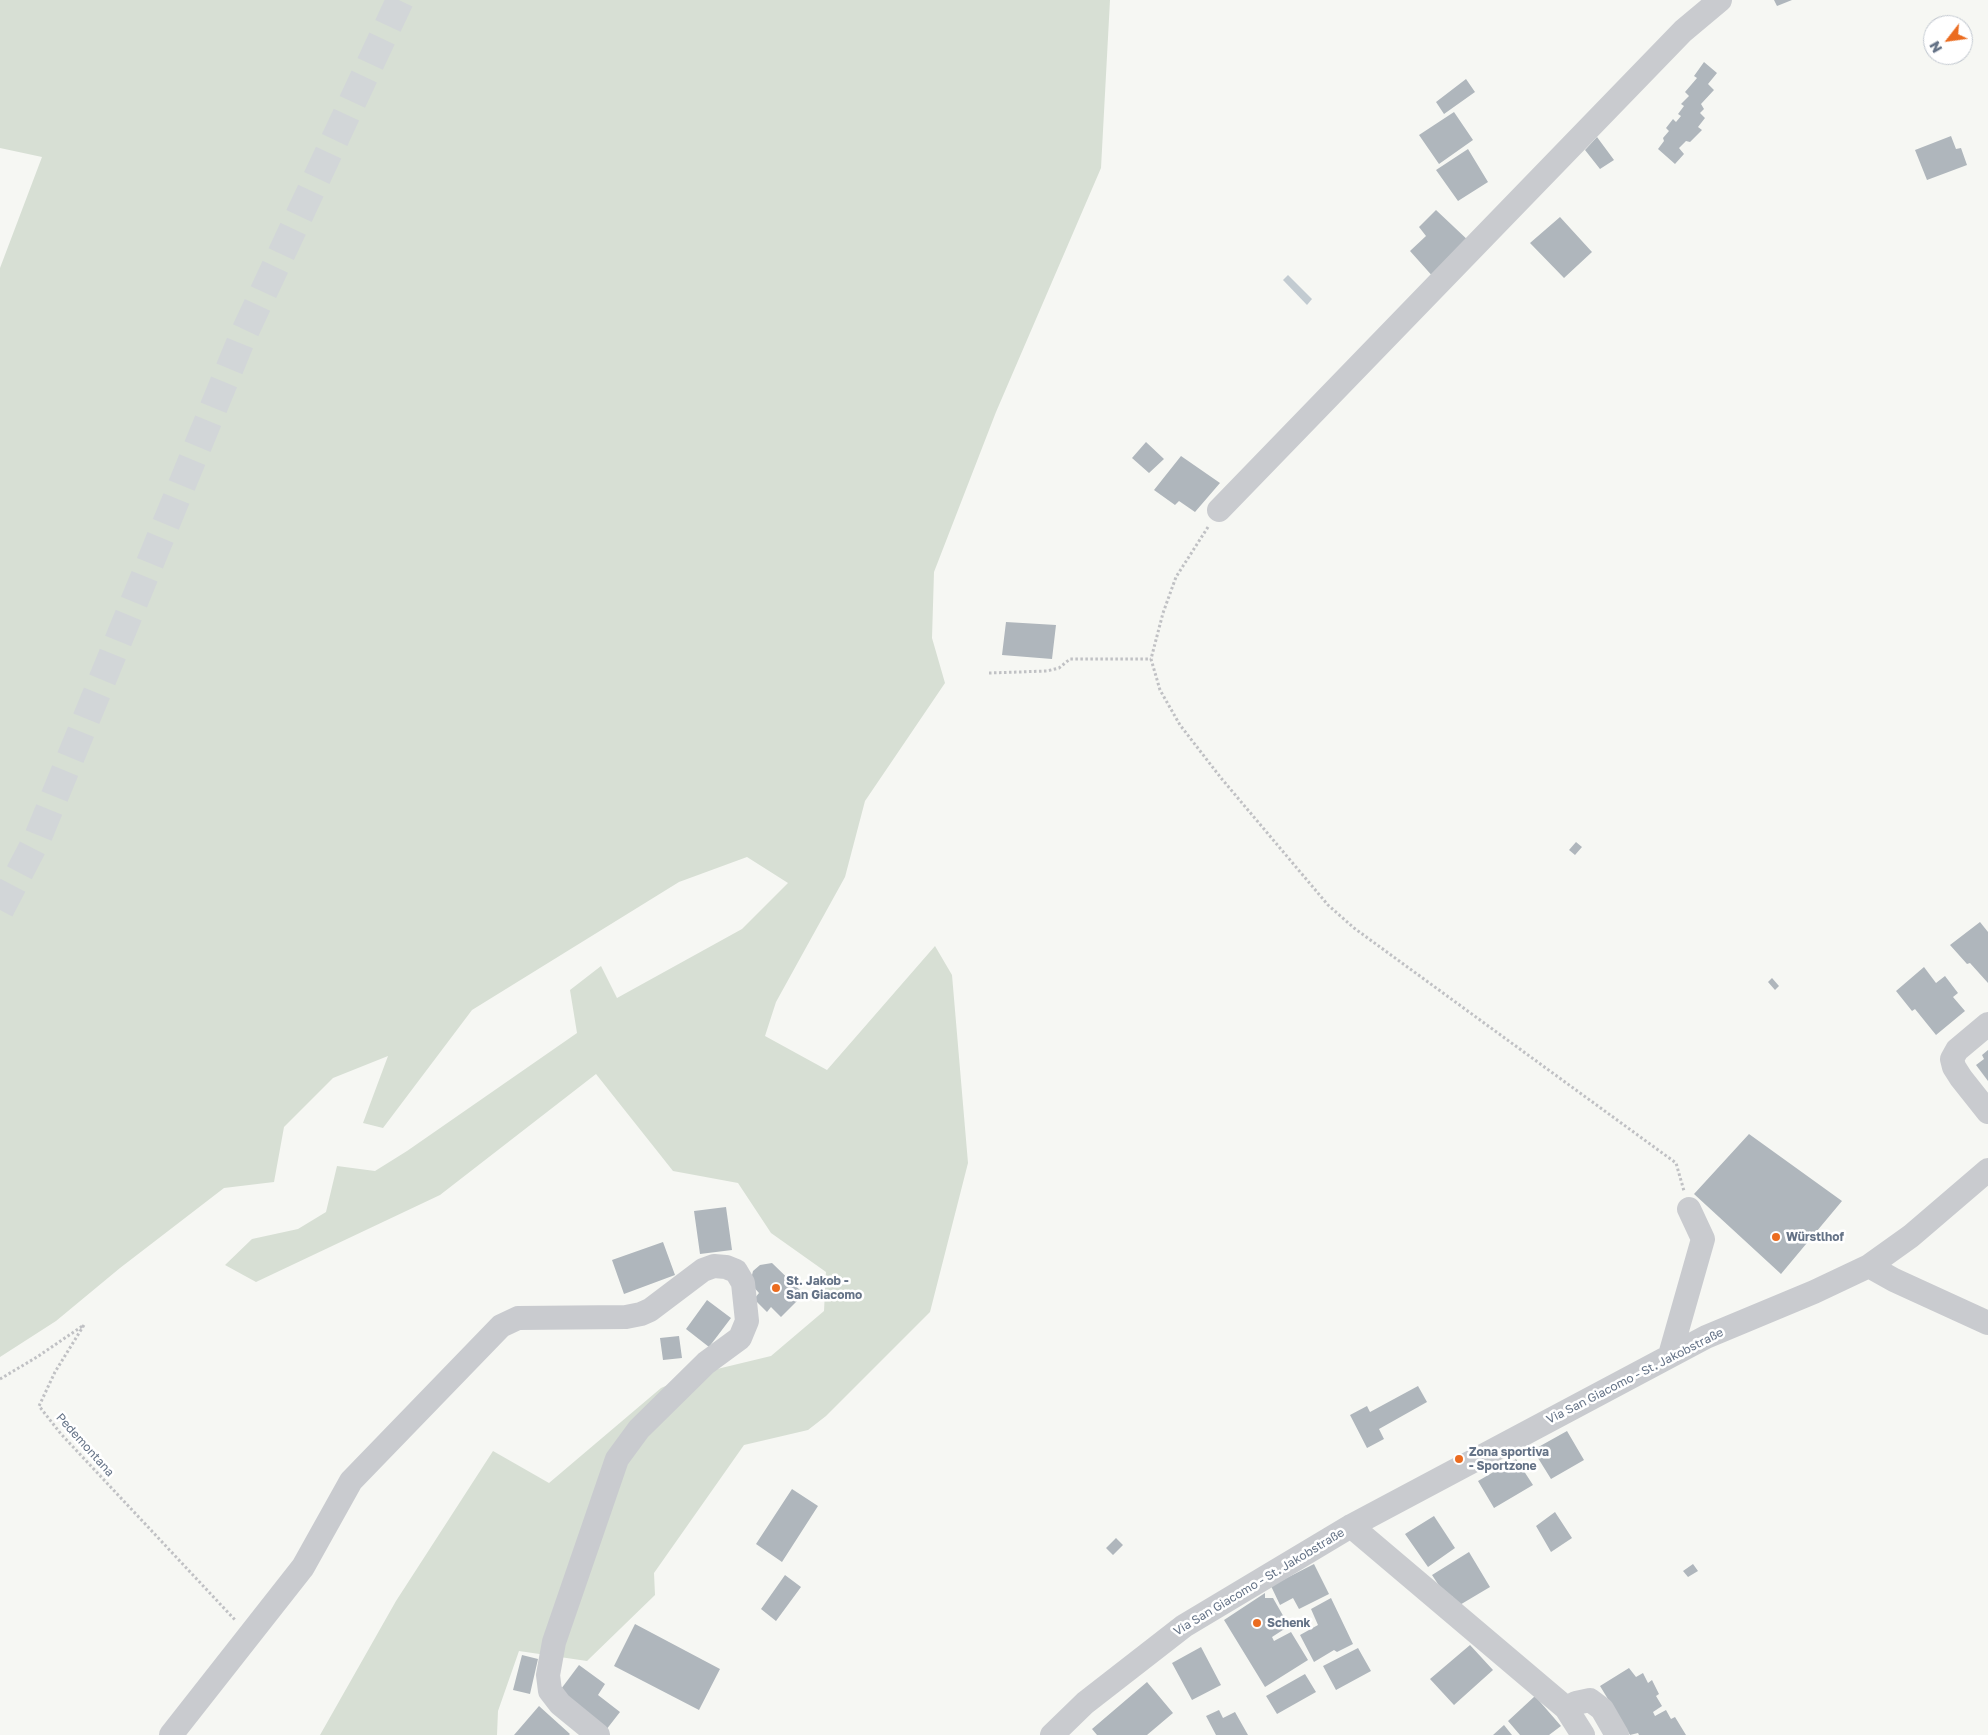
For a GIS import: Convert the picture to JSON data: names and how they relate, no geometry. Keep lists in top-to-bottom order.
{
  "streets": {
    "street": ["Via San Giacomo - St. Jakobstraße"],
    "path": ["Pedemontana"]
  },
  "places": [
    "Würstlhof",
    "St. Jakob - San Giacomo",
    "Zona sportiva - Sportzone",
    "Schenk"
  ],
  "north": "bottom left"
}
